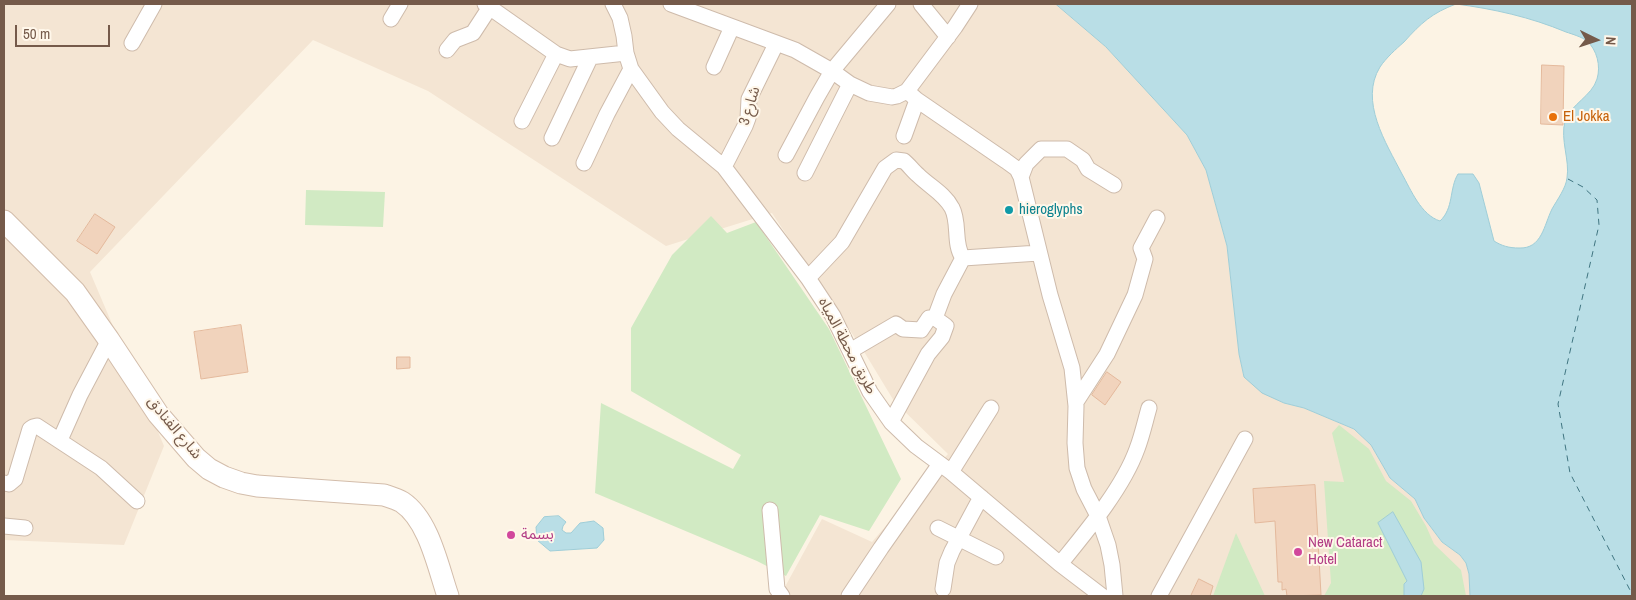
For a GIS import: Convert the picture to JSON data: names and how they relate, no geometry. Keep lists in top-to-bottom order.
{
  "streets": {
    "street": ["شارع 3", "طريق محطة المياه", "شارع الفنادق"]
  },
  "crossings": [
    ["شارع 3", "طريق محطة المياه"]
  ],
  "places": [
    "El Jokka",
    "hieroglyphs",
    "بسمة",
    "New Cataract Hotel"
  ],
  "scale_bar": "50 m",
  "north": "right"
}
